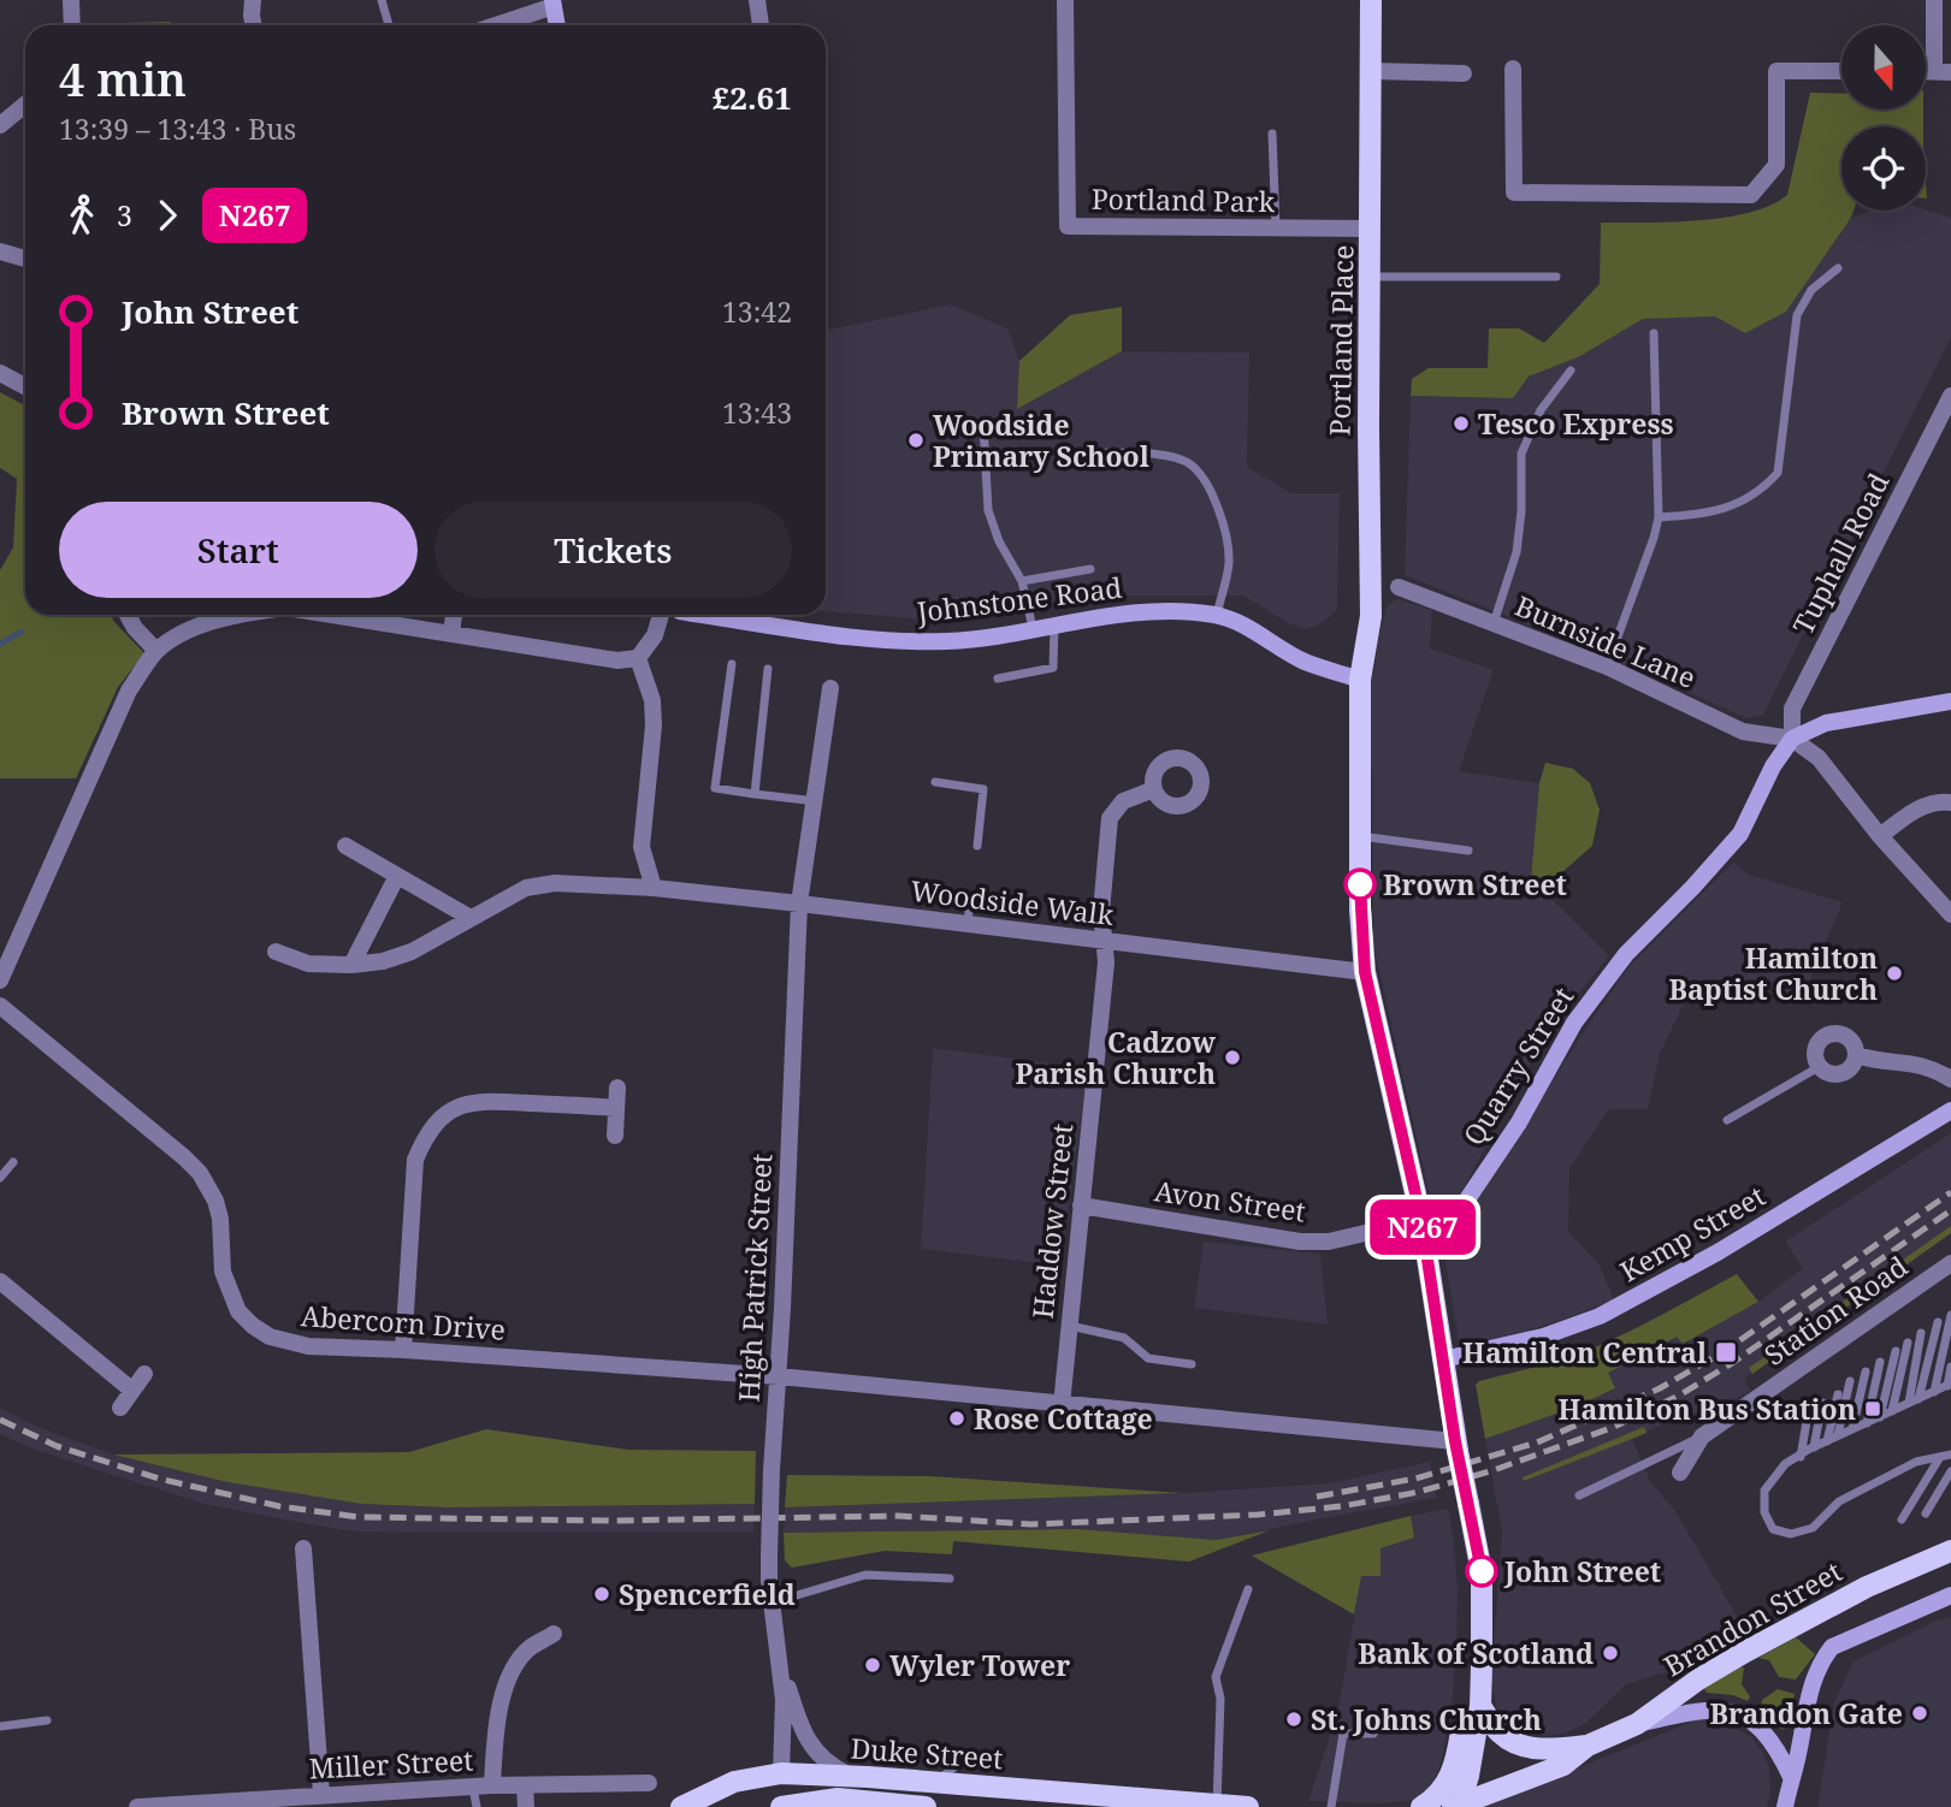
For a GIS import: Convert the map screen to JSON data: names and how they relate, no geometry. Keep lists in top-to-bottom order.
{
  "streets": {
    "main road": ["Portland Place", "Brandon Street", "Duke Street"],
    "street": [
      "Portland Park",
      "Tuphall Road",
      "Johnstone Road",
      "Burnside Lane",
      "Woodside Walk",
      "Quarry Street",
      "Avon Street",
      "Haddow Street",
      "Kemp Street",
      "High Patrick Street",
      "Station Road",
      "Abercorn Drive",
      "Miller Street"
    ]
  },
  "crossings": [
    ["Portland Park", "Portland Place"],
    ["Portland Place", "Johnstone Road"],
    ["Portland Place", "Woodside Walk"],
    ["Portland Place", "Quarry Street"],
    ["Portland Place", "Avon Street"],
    ["Tuphall Road", "Burnside Lane"],
    ["Tuphall Road", "Quarry Street"],
    ["Burnside Lane", "Quarry Street"],
    ["Woodside Walk", "Haddow Street"],
    ["Woodside Walk", "High Patrick Street"],
    ["Quarry Street", "Avon Street"],
    ["Avon Street", "Haddow Street"],
    ["High Patrick Street", "Abercorn Drive"],
    ["High Patrick Street", "Duke Street"]
  ],
  "places": {
    "other": [
      "Tesco Express",
      "Woodside Primary School",
      "Brown Street",
      "Hamilton Baptist Church",
      "Cadzow Parish Church",
      "Rose Cottage",
      "John Street",
      "Spencerfield",
      "Bank of Scotland",
      "Wyler Tower",
      "Brandon Gate",
      "St. Johns Church"
    ],
    "transit": ["Hamilton Central", "Hamilton Bus Station"]
  },
  "lines": ["bus line N267"],
  "north": "bottom",
  "page": {
    "on_map": "N267",
    "heading": ["4 min", "13:39 – 13:43 · Bus", "£2.61"],
    "legs": ["3", "N267"],
    "list": [
      {
        "name": "John Street",
        "value": "13:42"
      },
      {
        "name": "Brown Street",
        "value": "13:43"
      }
    ],
    "buttons": ["Start", "Tickets"]
  }
}
